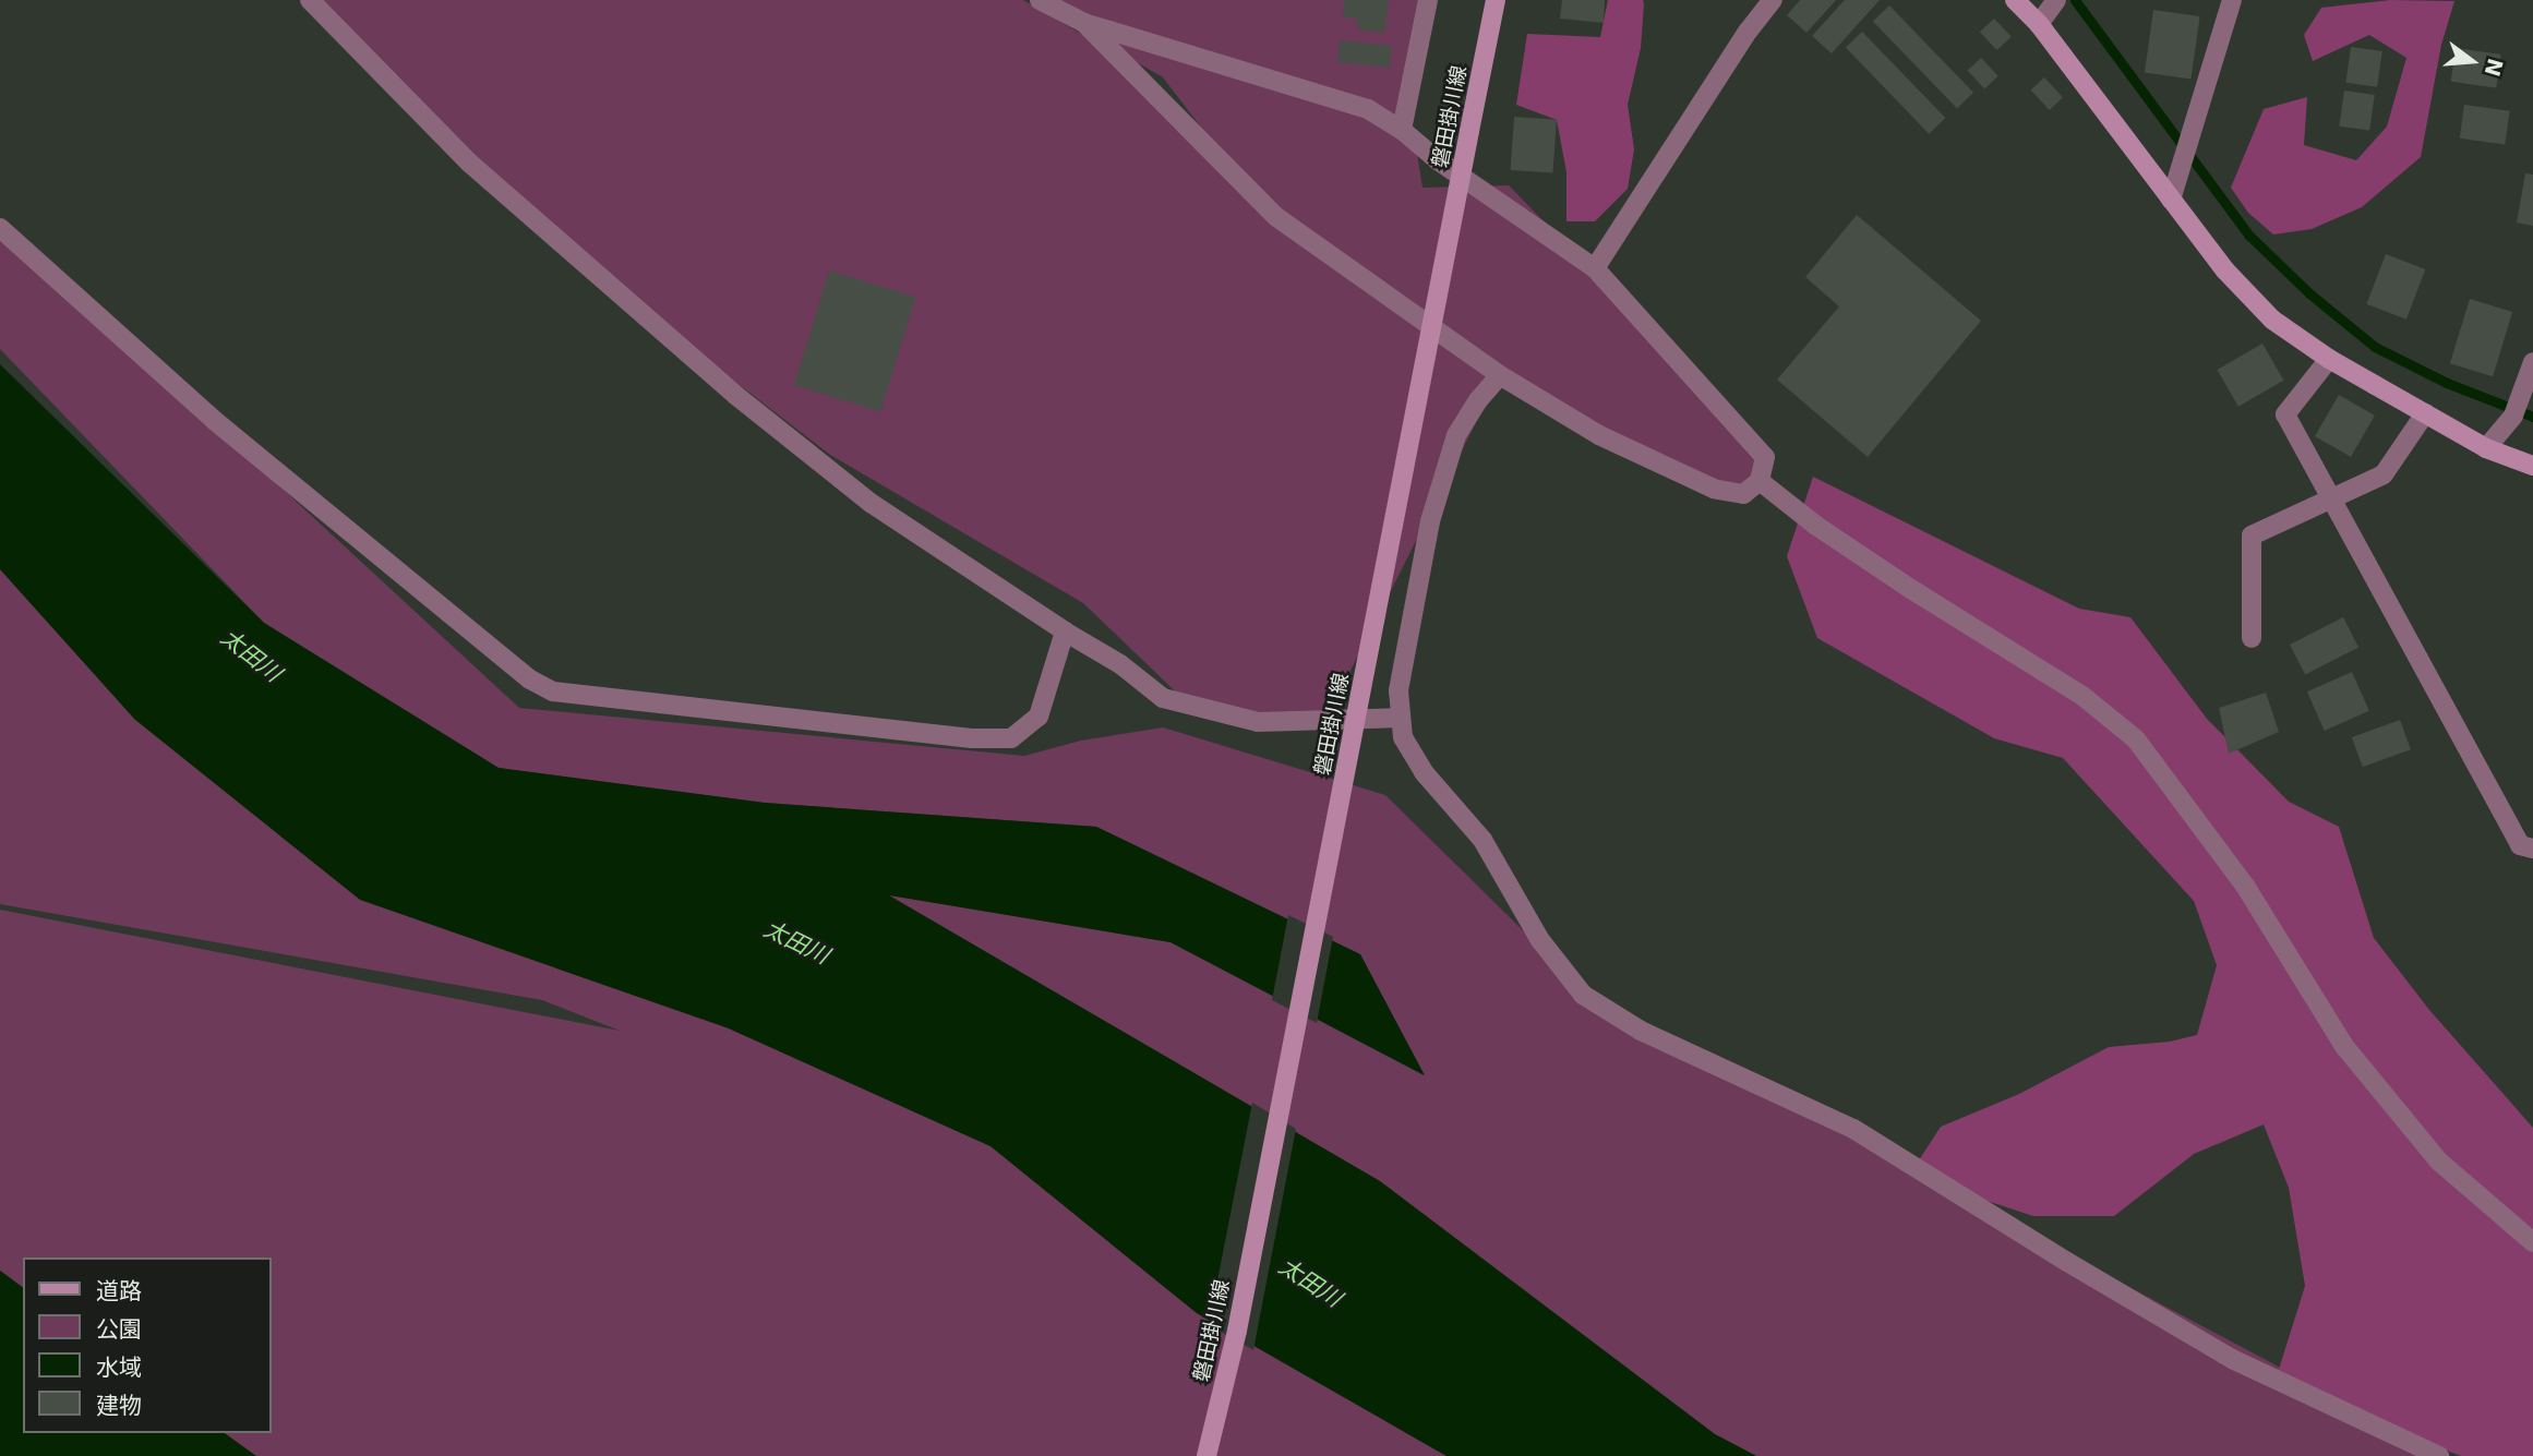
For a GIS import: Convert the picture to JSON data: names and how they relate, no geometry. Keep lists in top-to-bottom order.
{
  "streets": {
    "main road": ["磐田掛川線"]
  },
  "water": ["太田川"],
  "legend": [
    "道路",
    "公園",
    "水域",
    "建物"
  ],
  "north": "right"
}
